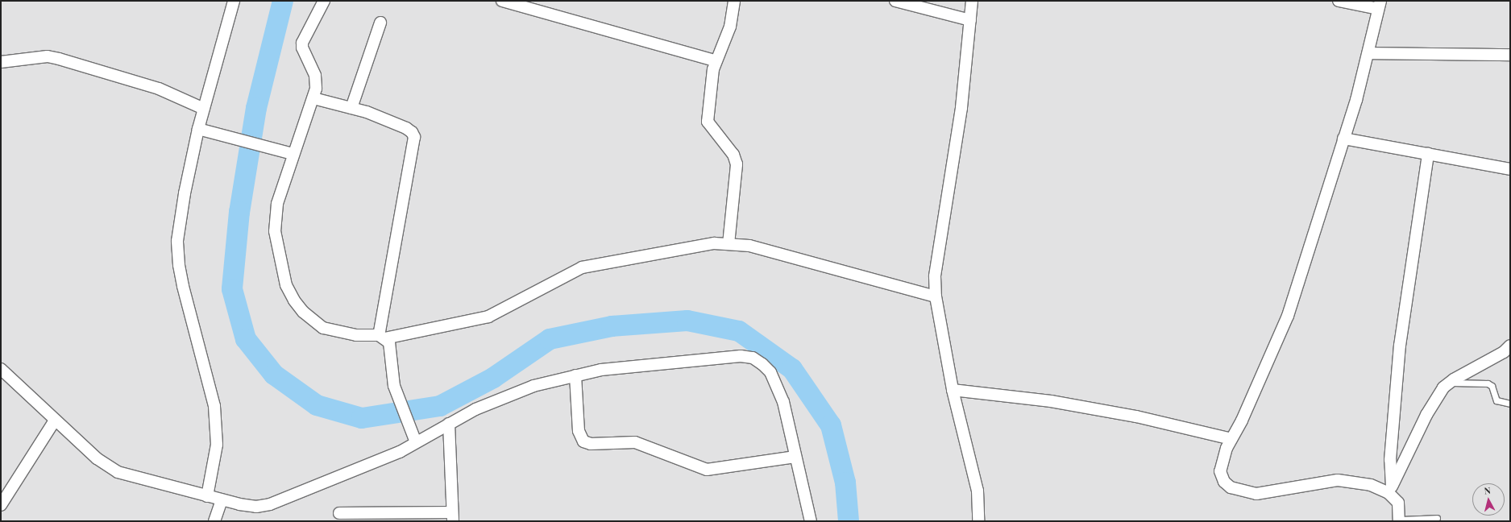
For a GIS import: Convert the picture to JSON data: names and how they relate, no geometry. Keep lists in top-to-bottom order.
{
  "north": "top"
}
